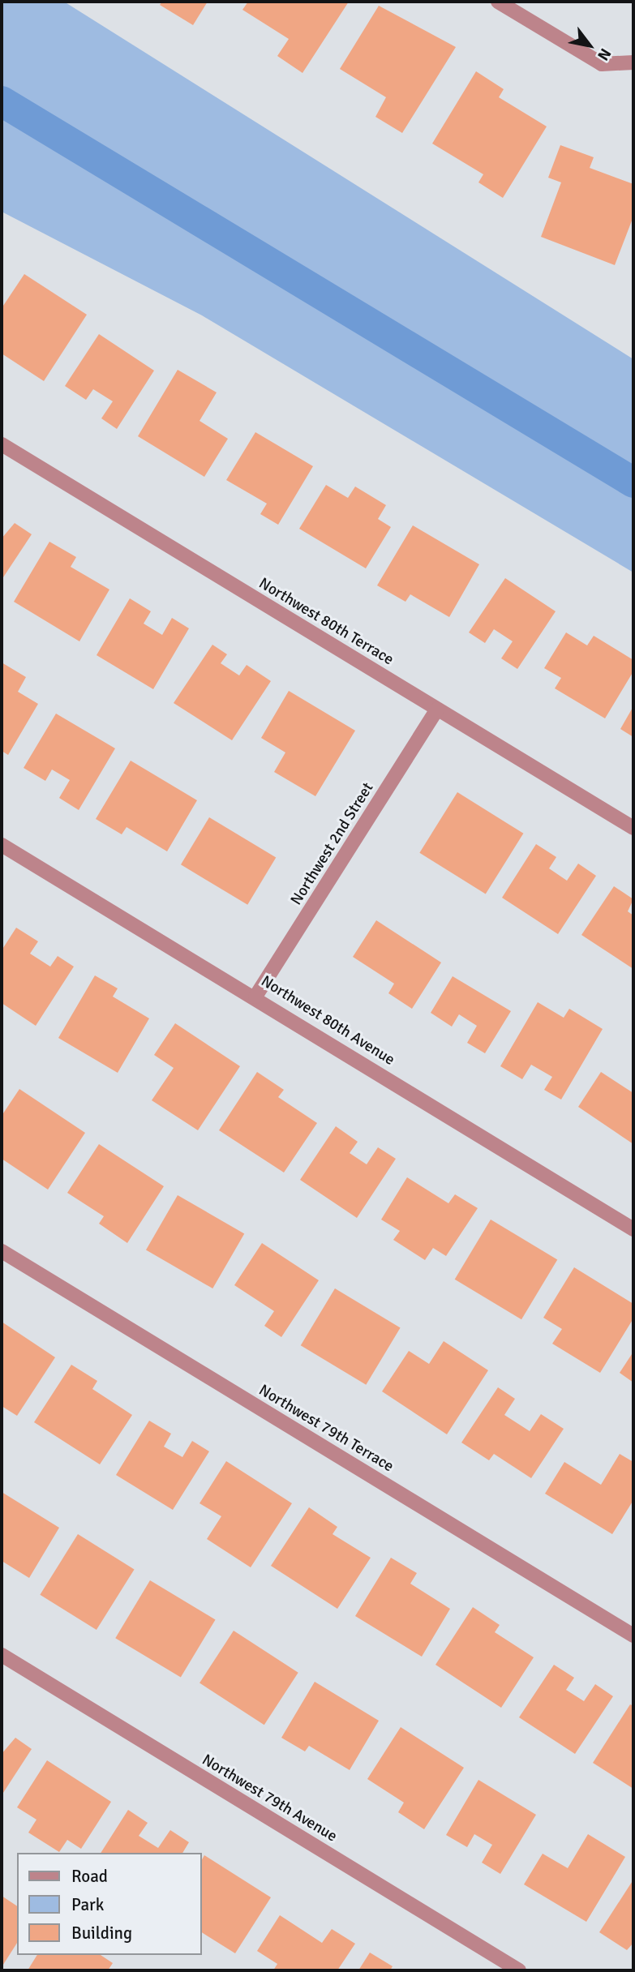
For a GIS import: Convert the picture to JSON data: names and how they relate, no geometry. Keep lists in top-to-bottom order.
{
  "streets": {
    "street": [
      "Northwest 80th Terrace",
      "Northwest 2nd Street",
      "Northwest 80th Avenue",
      "Northwest 79th Terrace",
      "Northwest 79th Avenue"
    ]
  },
  "crossings": [
    ["Northwest 80th Terrace", "Northwest 2nd Street"],
    ["Northwest 2nd Street", "Northwest 80th Avenue"]
  ],
  "legend": ["Road", "Park", "Building"],
  "north": "bottom right"
}
